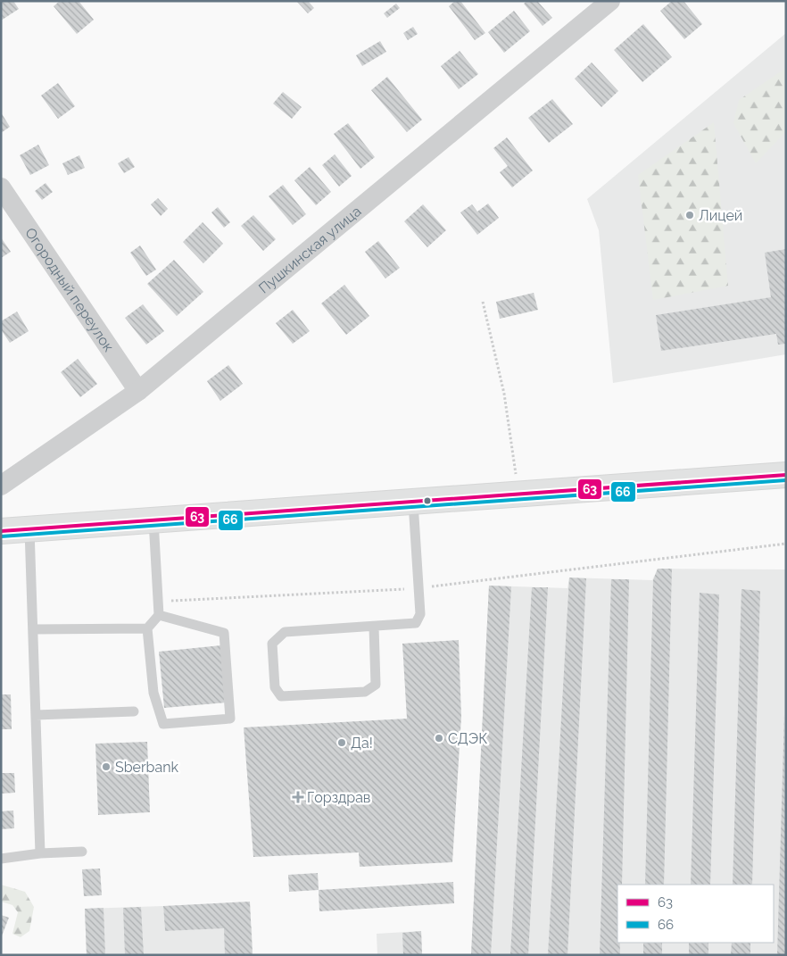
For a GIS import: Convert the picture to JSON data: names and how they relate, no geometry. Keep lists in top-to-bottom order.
{
  "streets": {
    "street": ["Пушкинская улица", "Огородный переулок"]
  },
  "crossings": [
    ["Пушкинская улица", "Огородный переулок"]
  ],
  "places": {
    "other": [
      "Лицей",
      "СДЭК",
      "Да!",
      "Sberbank"
    ],
    "health": ["Горздрав"]
  },
  "lines": ["transit line 63", "transit line 66"],
  "legend": ["63", "66"]
}
